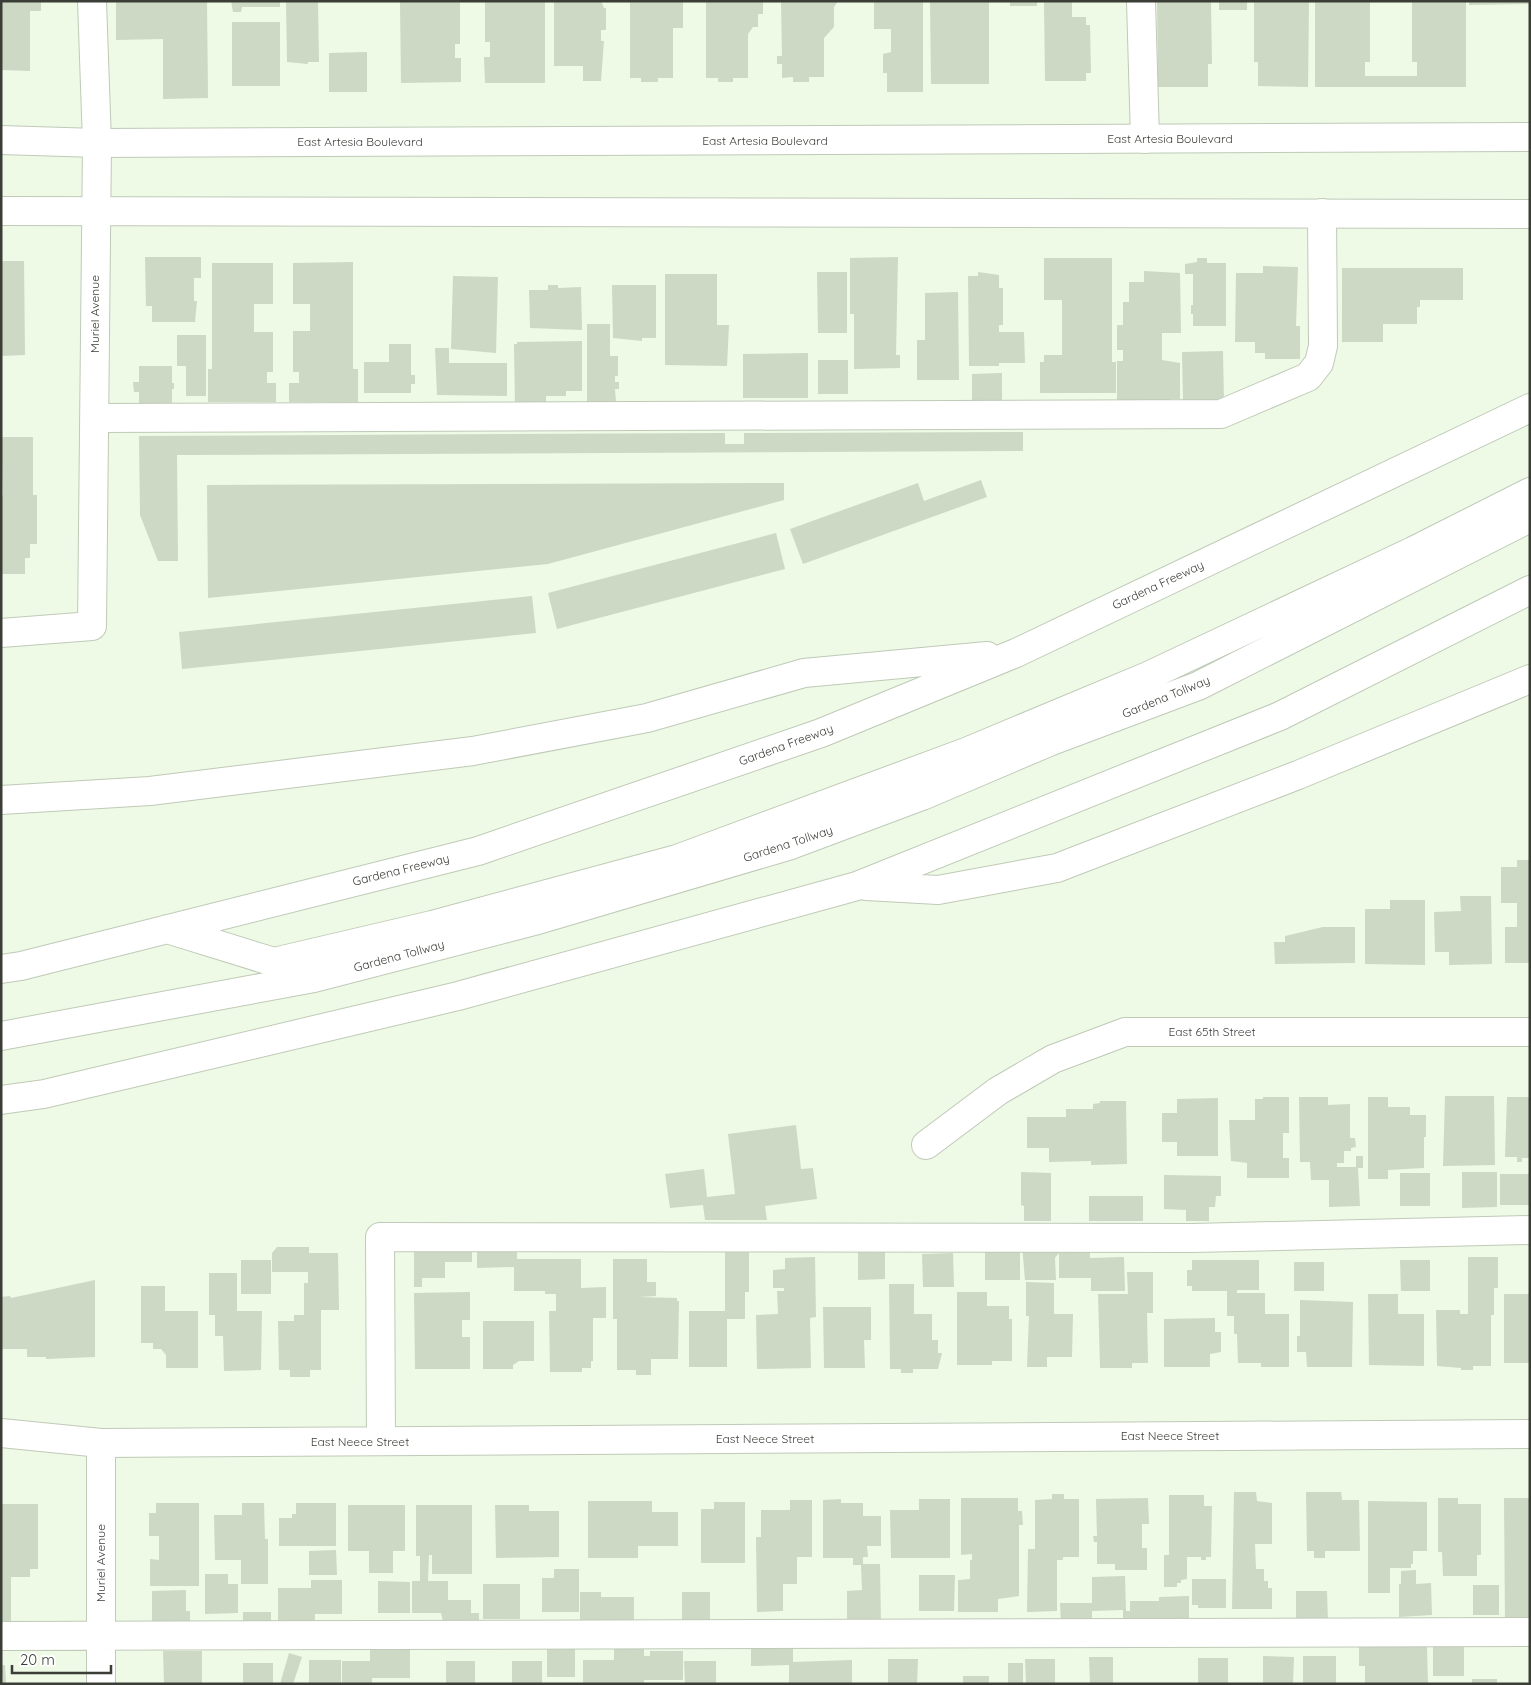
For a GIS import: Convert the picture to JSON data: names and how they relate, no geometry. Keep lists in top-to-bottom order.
{
  "streets": {
    "main road": [
      "East Artesia Boulevard",
      "Muriel Avenue",
      "Gardena Freeway",
      "Gardena Tollway",
      "East 65th Street",
      "East Neece Street"
    ]
  },
  "crossings": [
    ["East Artesia Boulevard", "Muriel Avenue"],
    ["Muriel Avenue", "East Neece Street"],
    ["Gardena Freeway", "Gardena Tollway"]
  ],
  "scale_bar": "20 m"
}
